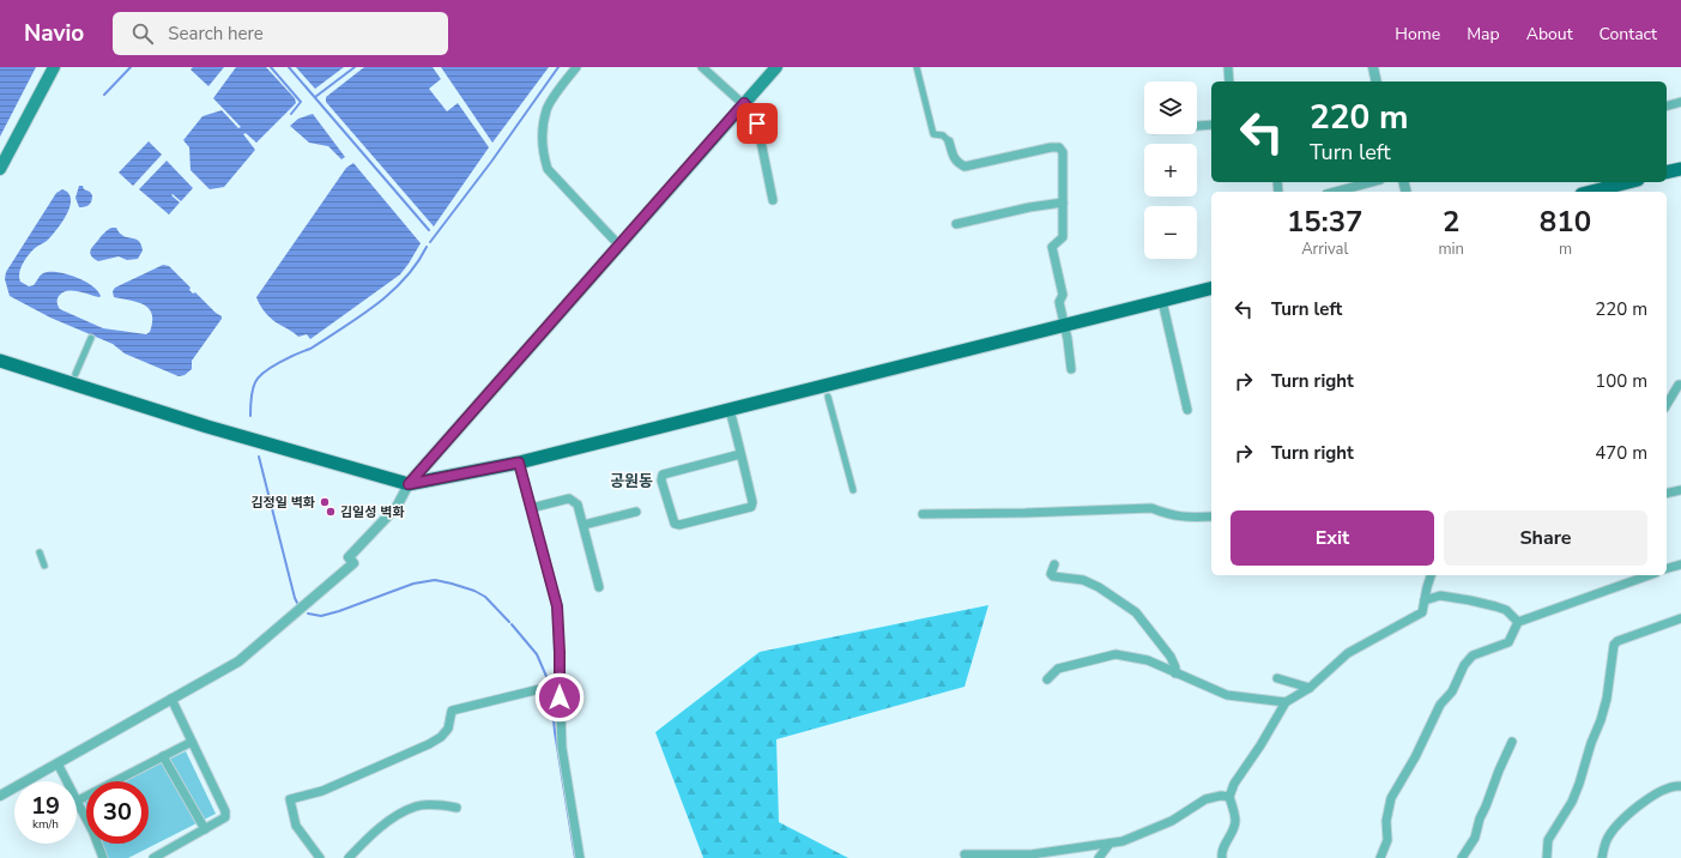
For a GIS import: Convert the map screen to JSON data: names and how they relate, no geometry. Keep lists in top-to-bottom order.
{
  "districts": ["공원동"],
  "places": ["김정일 벽화", "김일성 벽화"],
  "page": {
    "header": "Navio",
    "search": "Search here",
    "nav": [
      "Home",
      "Map",
      "About",
      "Contact"
    ],
    "map_buttons": ["+", "−"],
    "turn": ["220 m", "Turn left"],
    "eta": [
      "15:37",
      "Arrival",
      "2",
      "min",
      "810",
      "m"
    ],
    "list": [
      {
        "name": "Turn left",
        "value": "220 m"
      },
      {
        "name": "Turn right",
        "value": "100 m"
      },
      {
        "name": "Turn right",
        "value": "470 m"
      }
    ],
    "buttons": ["Exit", "Share"],
    "speed": "19 km/h",
    "limit": "30"
  }
}
